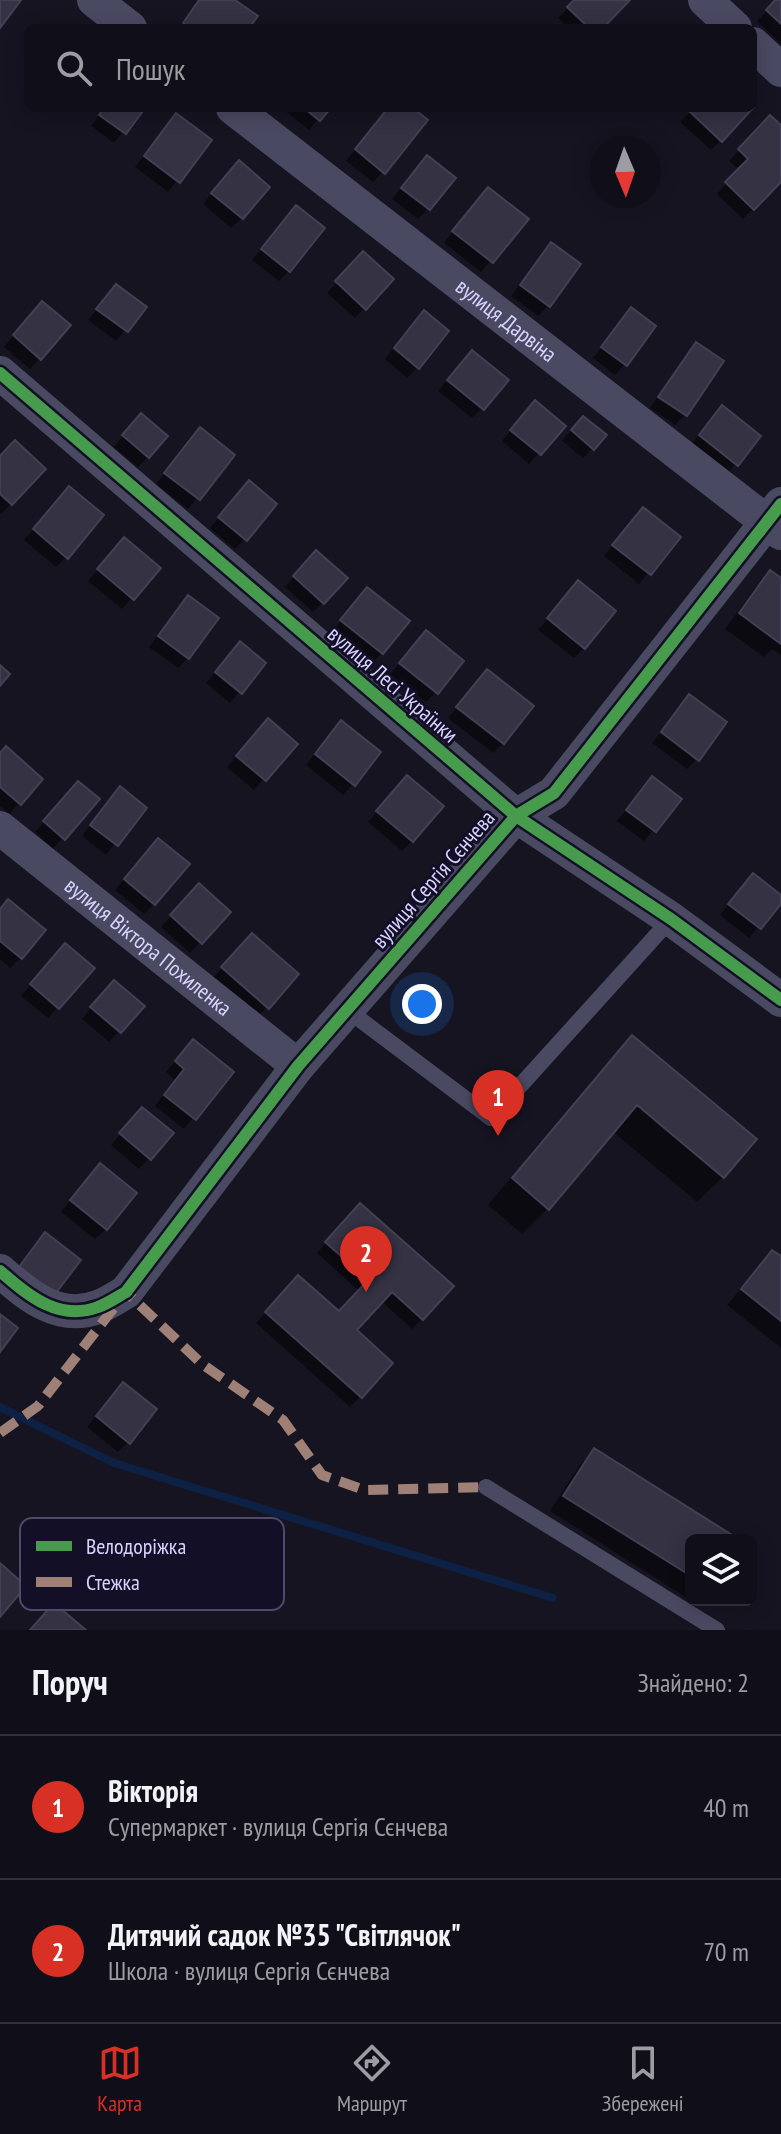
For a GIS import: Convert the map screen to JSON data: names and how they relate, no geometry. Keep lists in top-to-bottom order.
{
  "streets": {
    "street": [
      "вулиця Дарвіна",
      "вулиця Лесі Українки",
      "вулиця Сергія Сєнчева",
      "вулиця Віктора Похиленка"
    ]
  },
  "crossings": [
    ["вулиця Дарвіна", "вулиця Сергія Сєнчева"],
    ["вулиця Лесі Українки", "вулиця Сергія Сєнчева"],
    ["вулиця Сергія Сєнчева", "вулиця Віктора Похиленка"]
  ],
  "legend": ["Велодоріжка", "Стежка"],
  "north": "bottom",
  "page": {
    "search": "Пошук",
    "pins": ["1", "2"],
    "heading": ["Поруч", "Знайдено: 2"],
    "list": [
      {
        "mark": "1",
        "name": "Вікторія",
        "note": "Супермаркет · вулиця Сергія Сєнчева",
        "value": "40 m"
      },
      {
        "mark": "2",
        "name": "Дитячий садок №35 \"Світлячок\"",
        "note": "Школа · вулиця Сергія Сєнчева",
        "value": "70 m"
      }
    ],
    "nav": ["Карта", "Маршрут", "Збережені"]
  }
}
